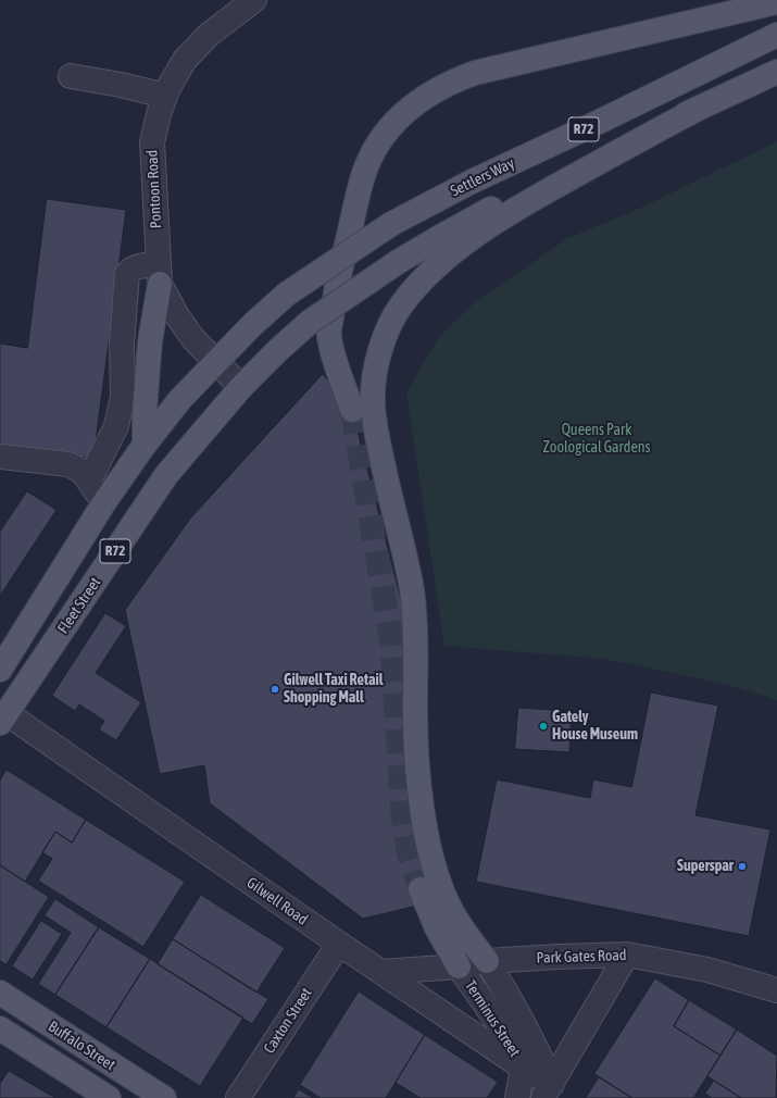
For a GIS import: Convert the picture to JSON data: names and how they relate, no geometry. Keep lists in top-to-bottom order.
{
  "streets": {
    "main road": [
      "R72",
      "Settlers Way",
      "Fleet Street",
      "Buffalo Street"
    ],
    "street": [
      "Pontoon Road",
      "Gilwell Road",
      "Park Gates Road",
      "Terminus Street",
      "Caxton Street"
    ]
  },
  "crossings": [
    ["R72", "Settlers Way"],
    ["R72", "Pontoon Road"],
    ["R72", "Fleet Street"],
    ["Settlers Way", "Pontoon Road"],
    ["Pontoon Road", "Fleet Street"],
    ["Fleet Street", "Gilwell Road"],
    ["Gilwell Road", "Park Gates Road"],
    ["Gilwell Road", "Terminus Street"],
    ["Gilwell Road", "Caxton Street"],
    ["Park Gates Road", "Terminus Street"]
  ],
  "parks": ["Queens Park Zoological Gardens"],
  "places": ["Gilwell Taxi Retail Shopping Mall", "Gately House Museum", "Superspar"]
}
